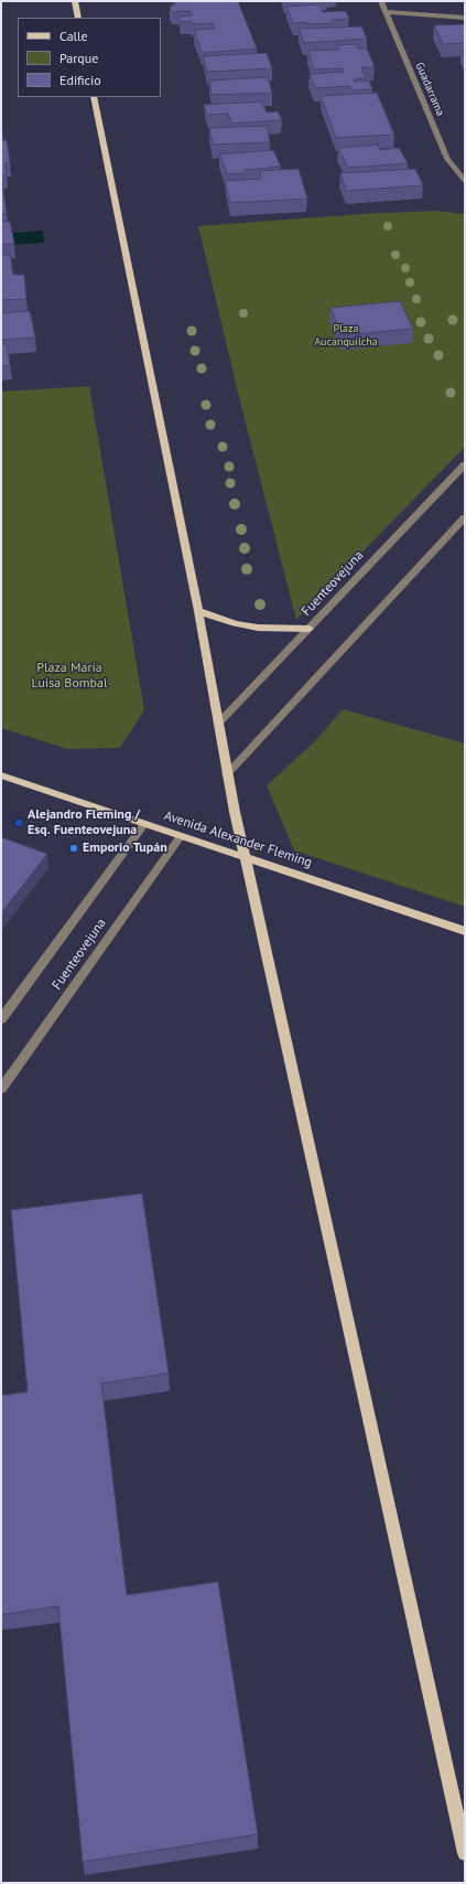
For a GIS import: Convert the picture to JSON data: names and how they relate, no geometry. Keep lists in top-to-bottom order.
{
  "streets": {
    "main road": ["Avenida Alexander Fleming"],
    "street": ["Guadarrama", "Fuenteovejuna"]
  },
  "crossings": [
    ["Fuenteovejuna", "Avenida Alexander Fleming"]
  ],
  "parks": ["Plaza Aucanquilcha", "Plaza María Luisa Bombal"],
  "places": ["Alejandro Fleming / Esq. Fuenteovejuna", "Emporio Tupán"],
  "legend": ["Calle", "Parque", "Edificio"]
}
